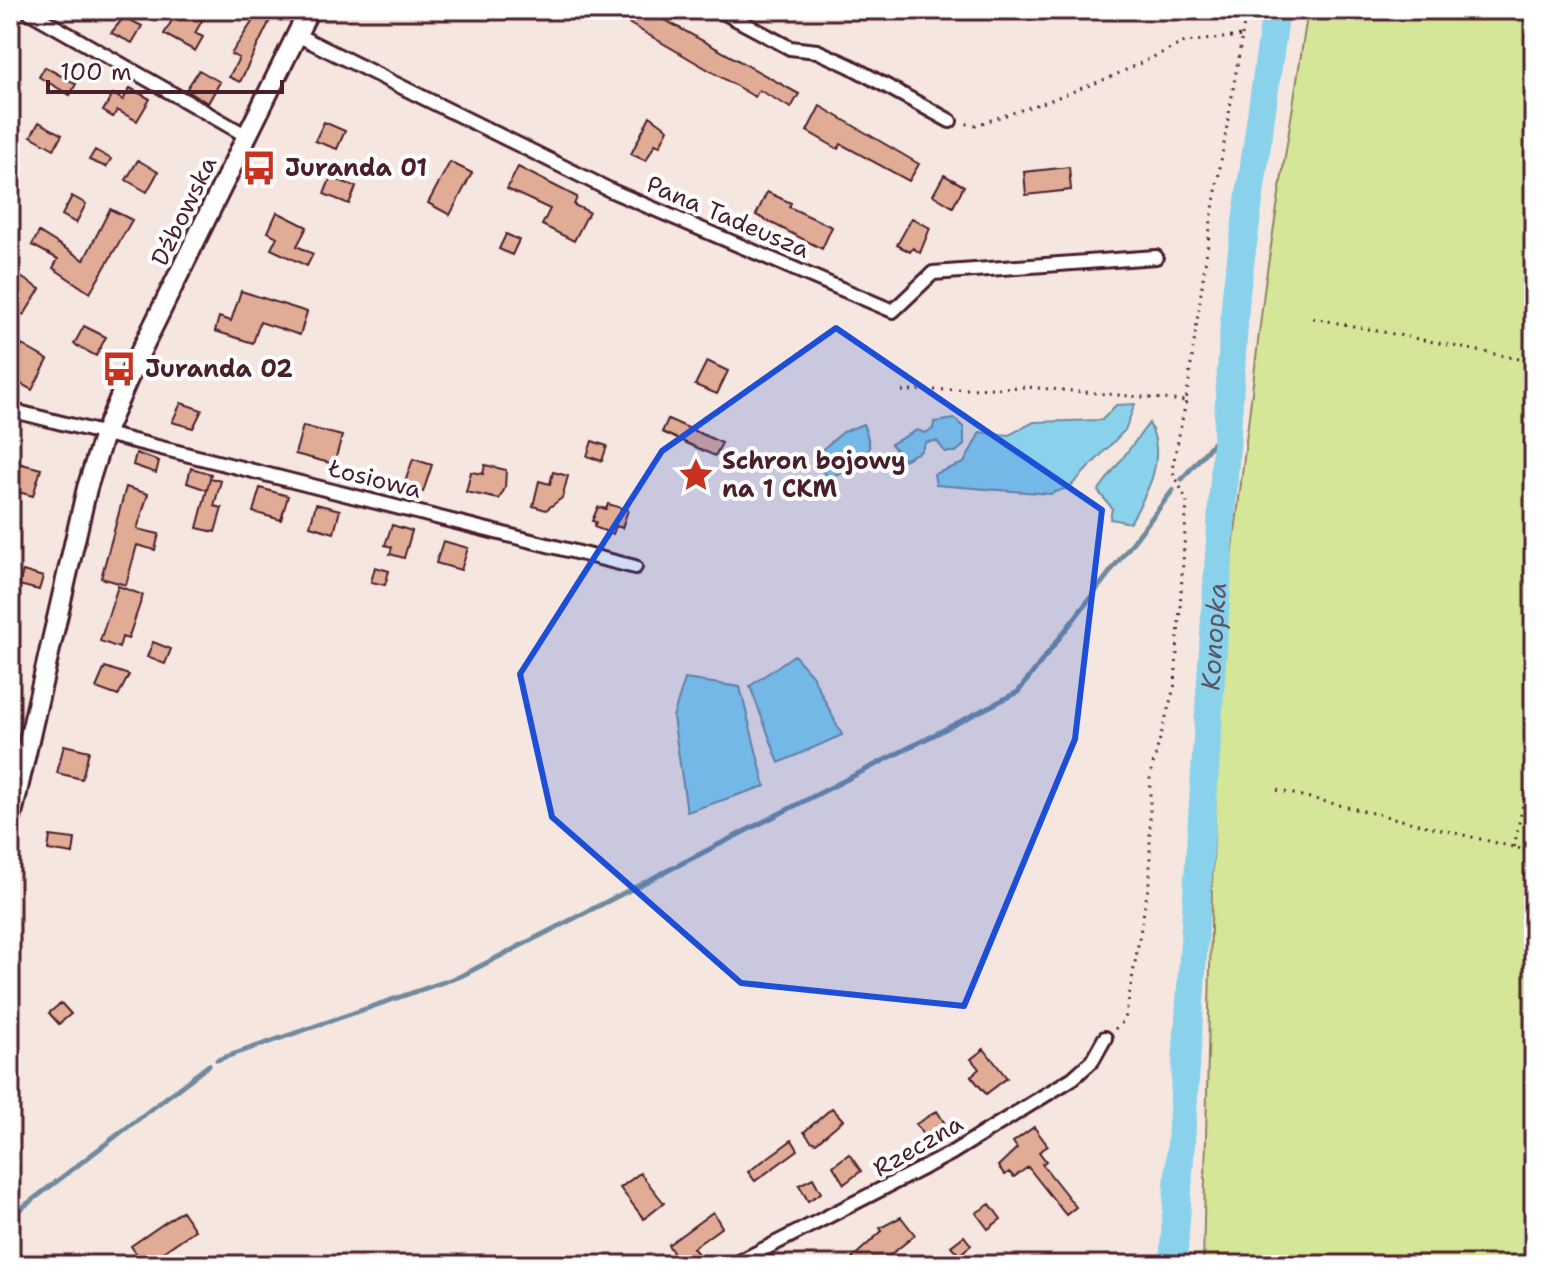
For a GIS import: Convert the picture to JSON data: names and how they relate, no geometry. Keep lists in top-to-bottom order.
{
  "streets": {
    "main road": ["Dźbowska"],
    "street": ["Pana Tadeusza", "Łosiowa", "Rzeczna"]
  },
  "crossings": [
    ["Dźbowska", "Pana Tadeusza"],
    ["Dźbowska", "Łosiowa"]
  ],
  "water": ["Konopka"],
  "places": {
    "bus stop": ["Juranda 01", "Juranda 02"],
    "place": ["Schron bojowy na 1 CKM"]
  },
  "scale_bar": "100 m"
}
